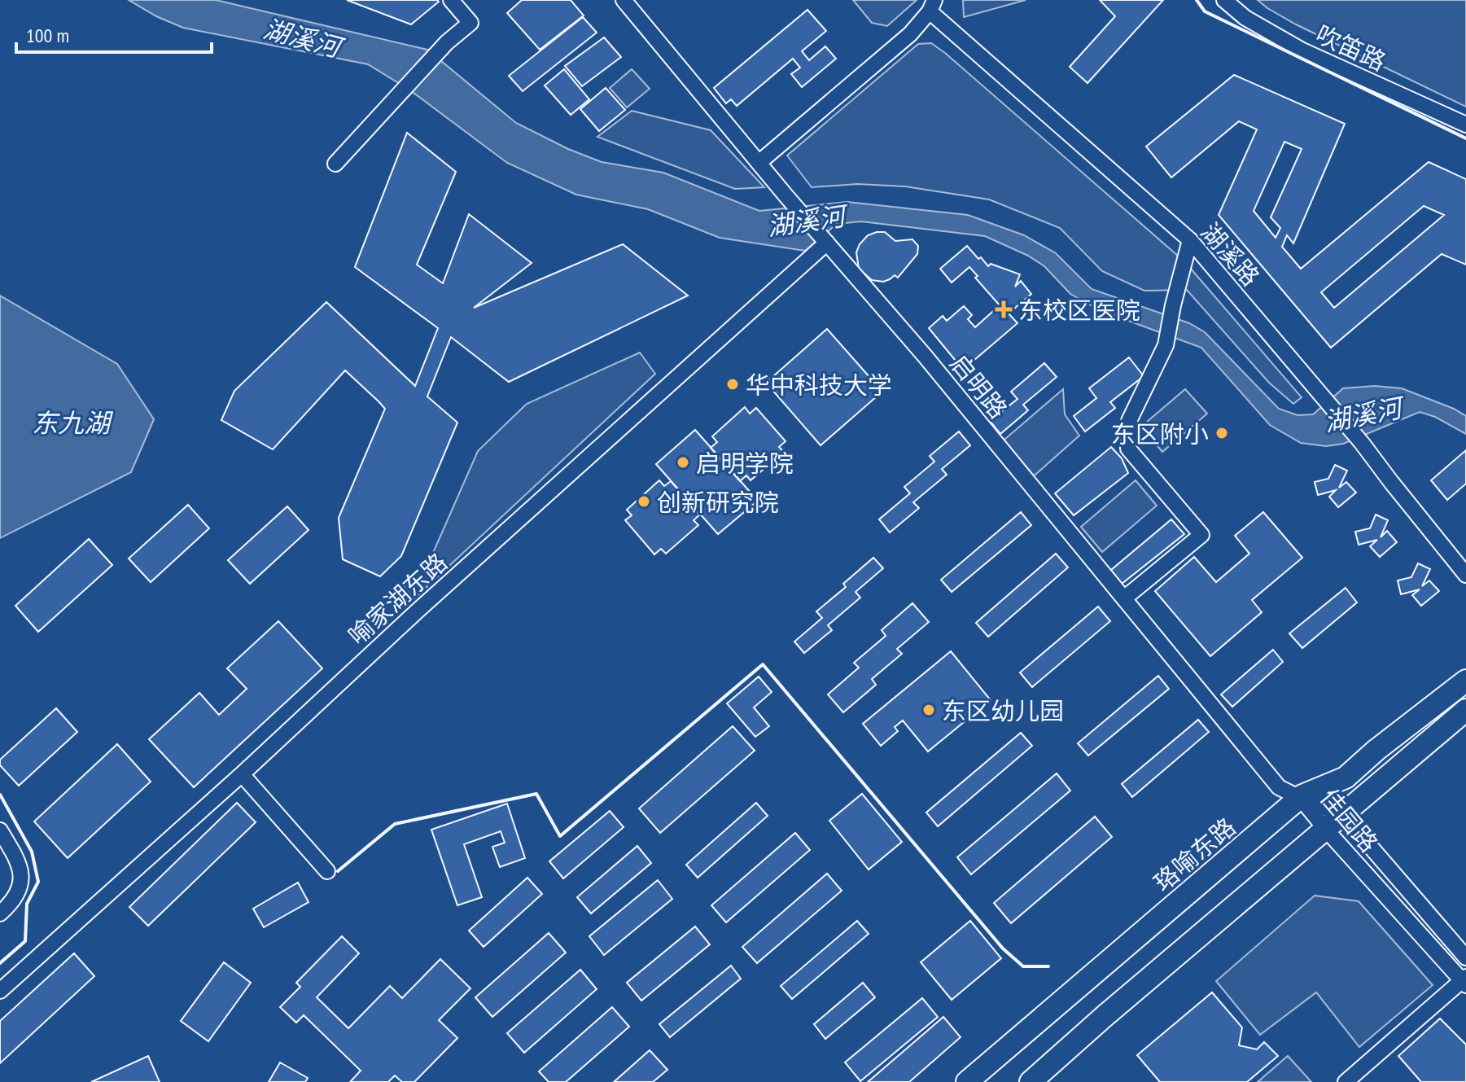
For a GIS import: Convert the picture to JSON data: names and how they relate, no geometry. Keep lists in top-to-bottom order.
{
  "streets": {
    "highway": ["珞喻东路"],
    "street": [
      "吹笛路",
      "湖溪路",
      "启明路",
      "喻家湖东路",
      "佳园路"
    ]
  },
  "crossings": [
    ["启明路", "喻家湖东路"],
    ["启明路", "佳园路"],
    ["启明路", "珞喻东路"],
    ["佳园路", "珞喻东路"]
  ],
  "water": ["湖溪河", "东九湖"],
  "places": {
    "health": ["东校区医院"],
    "other": [
      "华中科技大学",
      "东区附小",
      "启明学院",
      "创新研究院",
      "东区幼儿园"
    ]
  },
  "scale_bar": "100 m"
}
